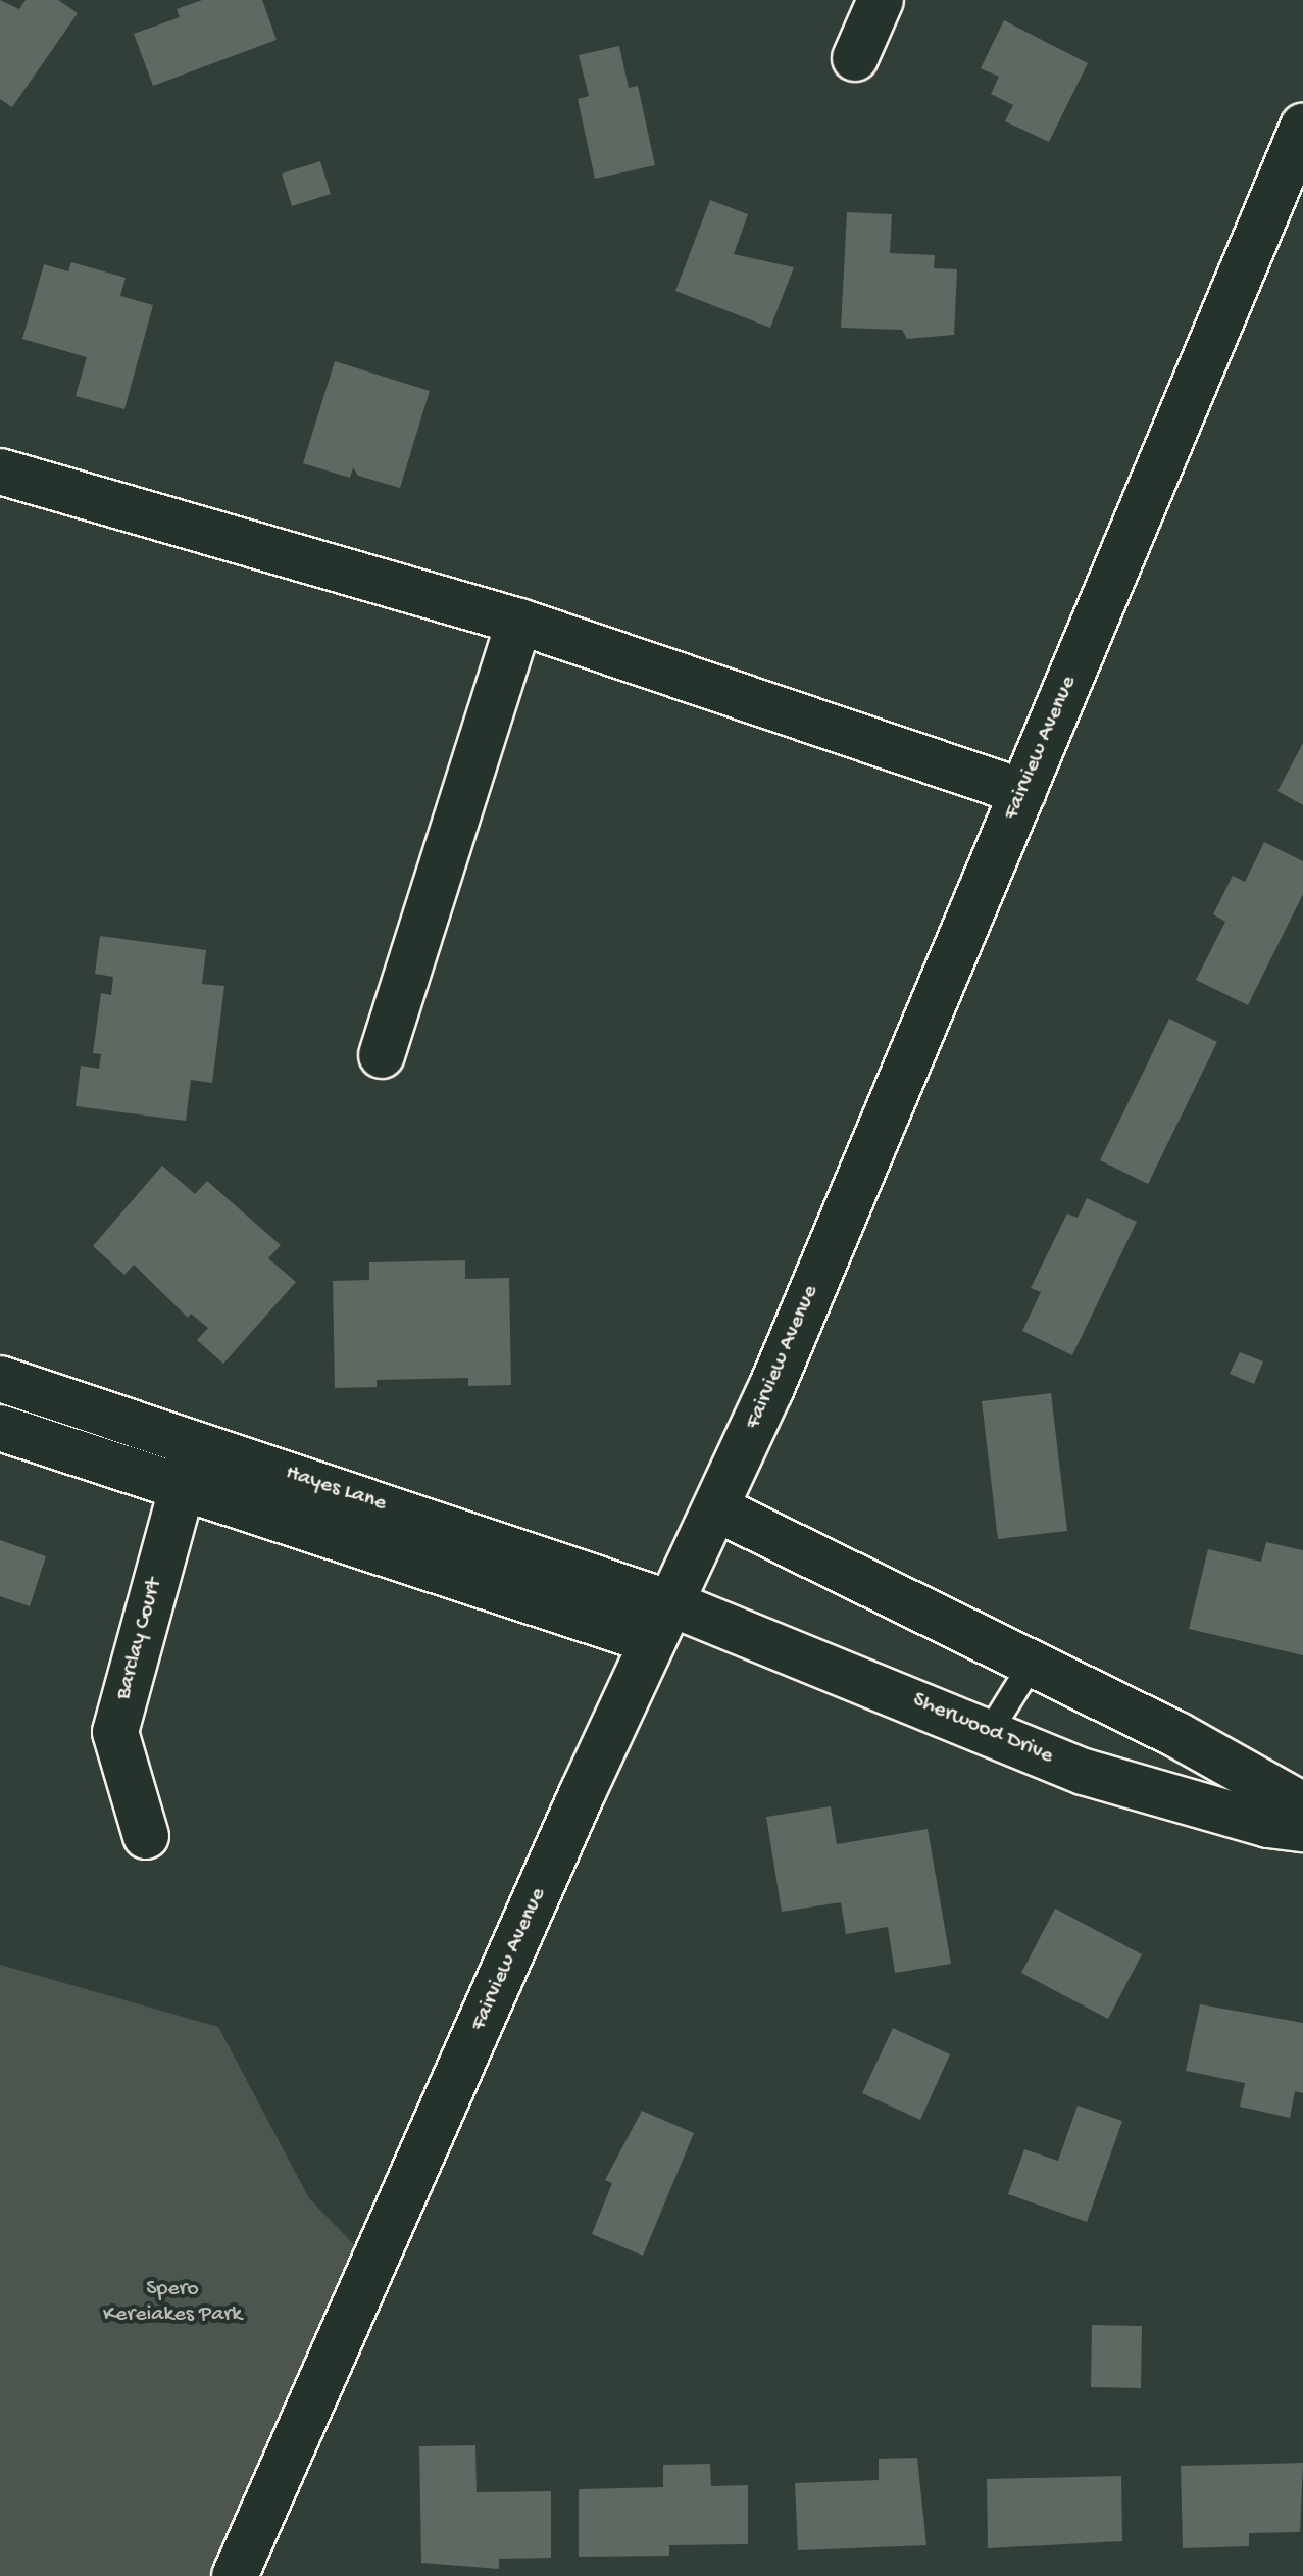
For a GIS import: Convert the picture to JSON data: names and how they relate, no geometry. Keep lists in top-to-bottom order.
{
  "streets": {
    "street": [
      "Fairview Avenue",
      "Hayes Lane",
      "Barclay Court",
      "Sherwood Drive"
    ]
  },
  "crossings": [
    ["Fairview Avenue", "Hayes Lane"],
    ["Fairview Avenue", "Sherwood Drive"],
    ["Hayes Lane", "Barclay Court"],
    ["Hayes Lane", "Sherwood Drive"]
  ],
  "parks": ["Spero Kereiakes Park"]
}
